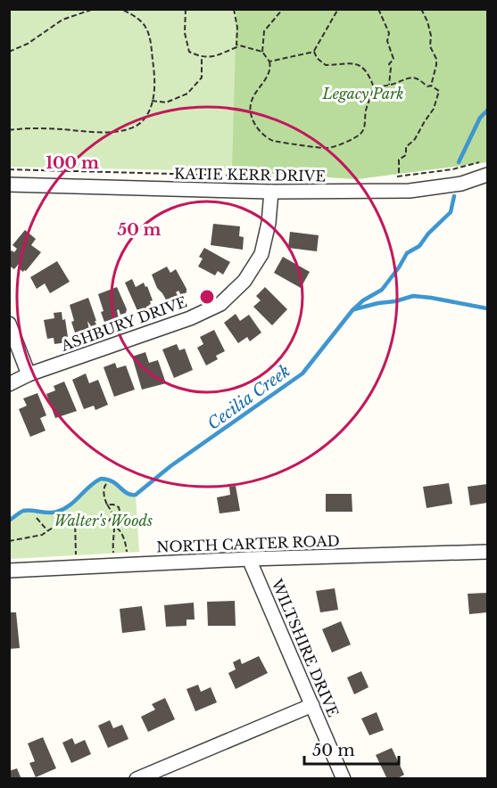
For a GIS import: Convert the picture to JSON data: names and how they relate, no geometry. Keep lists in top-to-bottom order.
{
  "streets": {
    "street": [
      "KATIE KERR DRIVE",
      "ASHBURY DRIVE",
      "NORTH CARTER ROAD",
      "WILTSHIRE DRIVE"
    ]
  },
  "crossings": [
    ["KATIE KERR DRIVE", "ASHBURY DRIVE"],
    ["NORTH CARTER ROAD", "WILTSHIRE DRIVE"]
  ],
  "water": ["Cecilia Creek"],
  "parks": ["Legacy Park", "Walter's Woods"],
  "scale_bar": "50 m",
  "rings": ["100 m", "50 m"]
}
